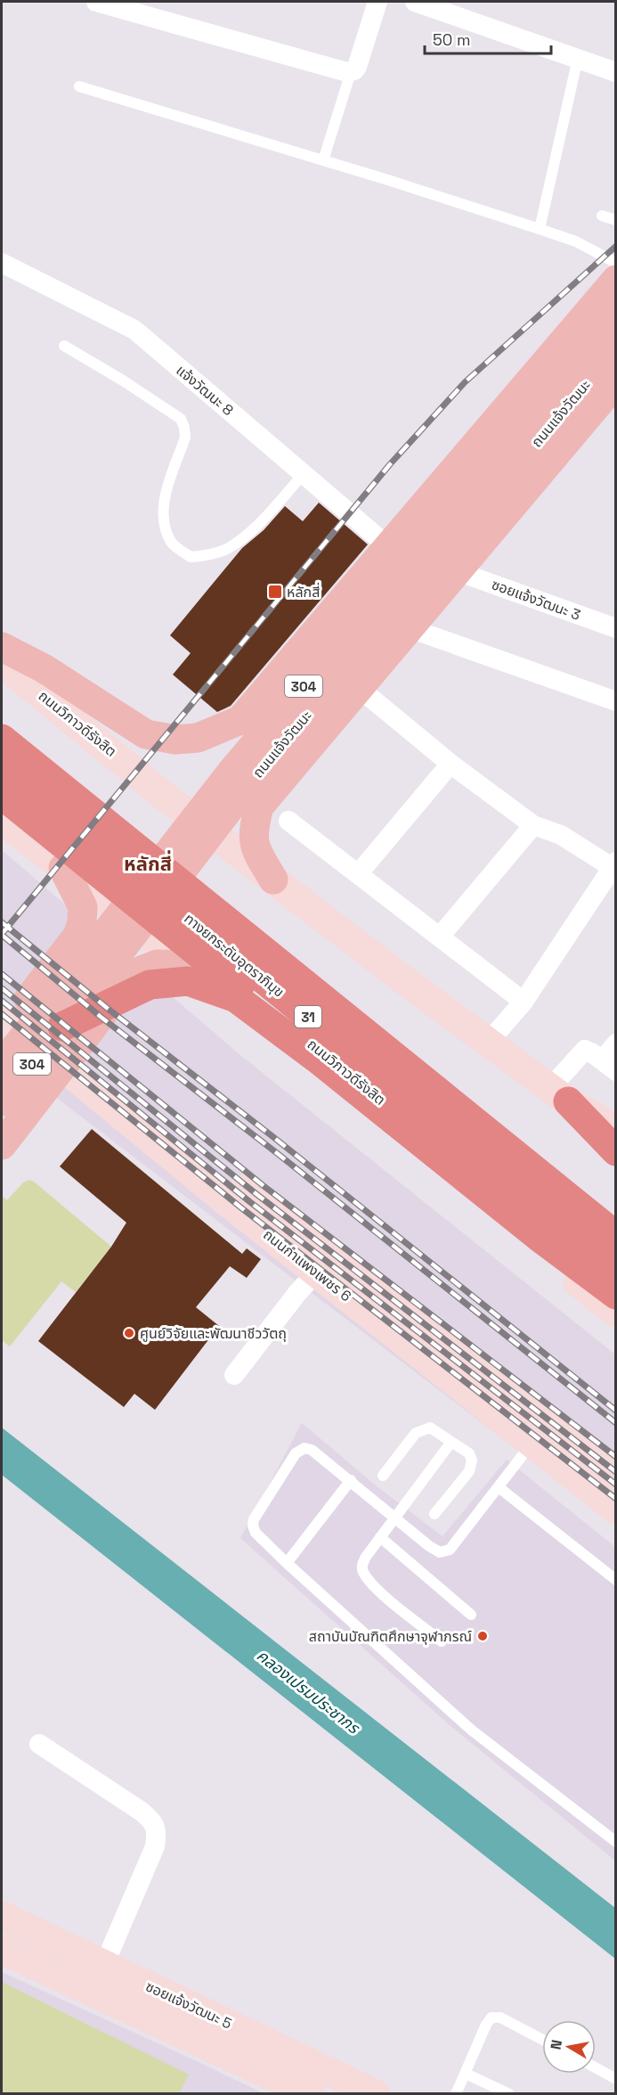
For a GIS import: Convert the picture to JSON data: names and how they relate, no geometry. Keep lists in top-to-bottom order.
{
  "streets": {
    "highway": ["ถนนวิภาวดีรังสิต", "ทางยกระดับอุตราภิมุข", "31"],
    "main road": ["ถนนแจ้งวัฒนะ", "304"],
    "street": [
      "แจ้งวัฒนะ 8",
      "ซอยแจ้งวัฒนะ 3",
      "ถนนกำแพงเพชร 6",
      "ซอยแจ้งวัฒนะ 5"
    ]
  },
  "crossings": [
    ["ถนนแจ้งวัฒนะ", "ซอยแจ้งวัฒนะ 3"],
    ["ถนนแจ้งวัฒนะ", "ถนนวิภาวดีรังสิต"],
    ["ถนนแจ้งวัฒนะ", "ถนนกำแพงเพชร 6"]
  ],
  "districts": ["หลักสี่"],
  "water": ["คลองเปรมประชากร"],
  "places": {
    "transit": ["หลักสี่"],
    "other": ["ศูนย์วิจัยและพัฒนาชีววัตถุ", "สถาบันบัณฑิตศึกษาจุฬาภรณ์"]
  },
  "scale_bar": "50 m",
  "north": "left"
}
